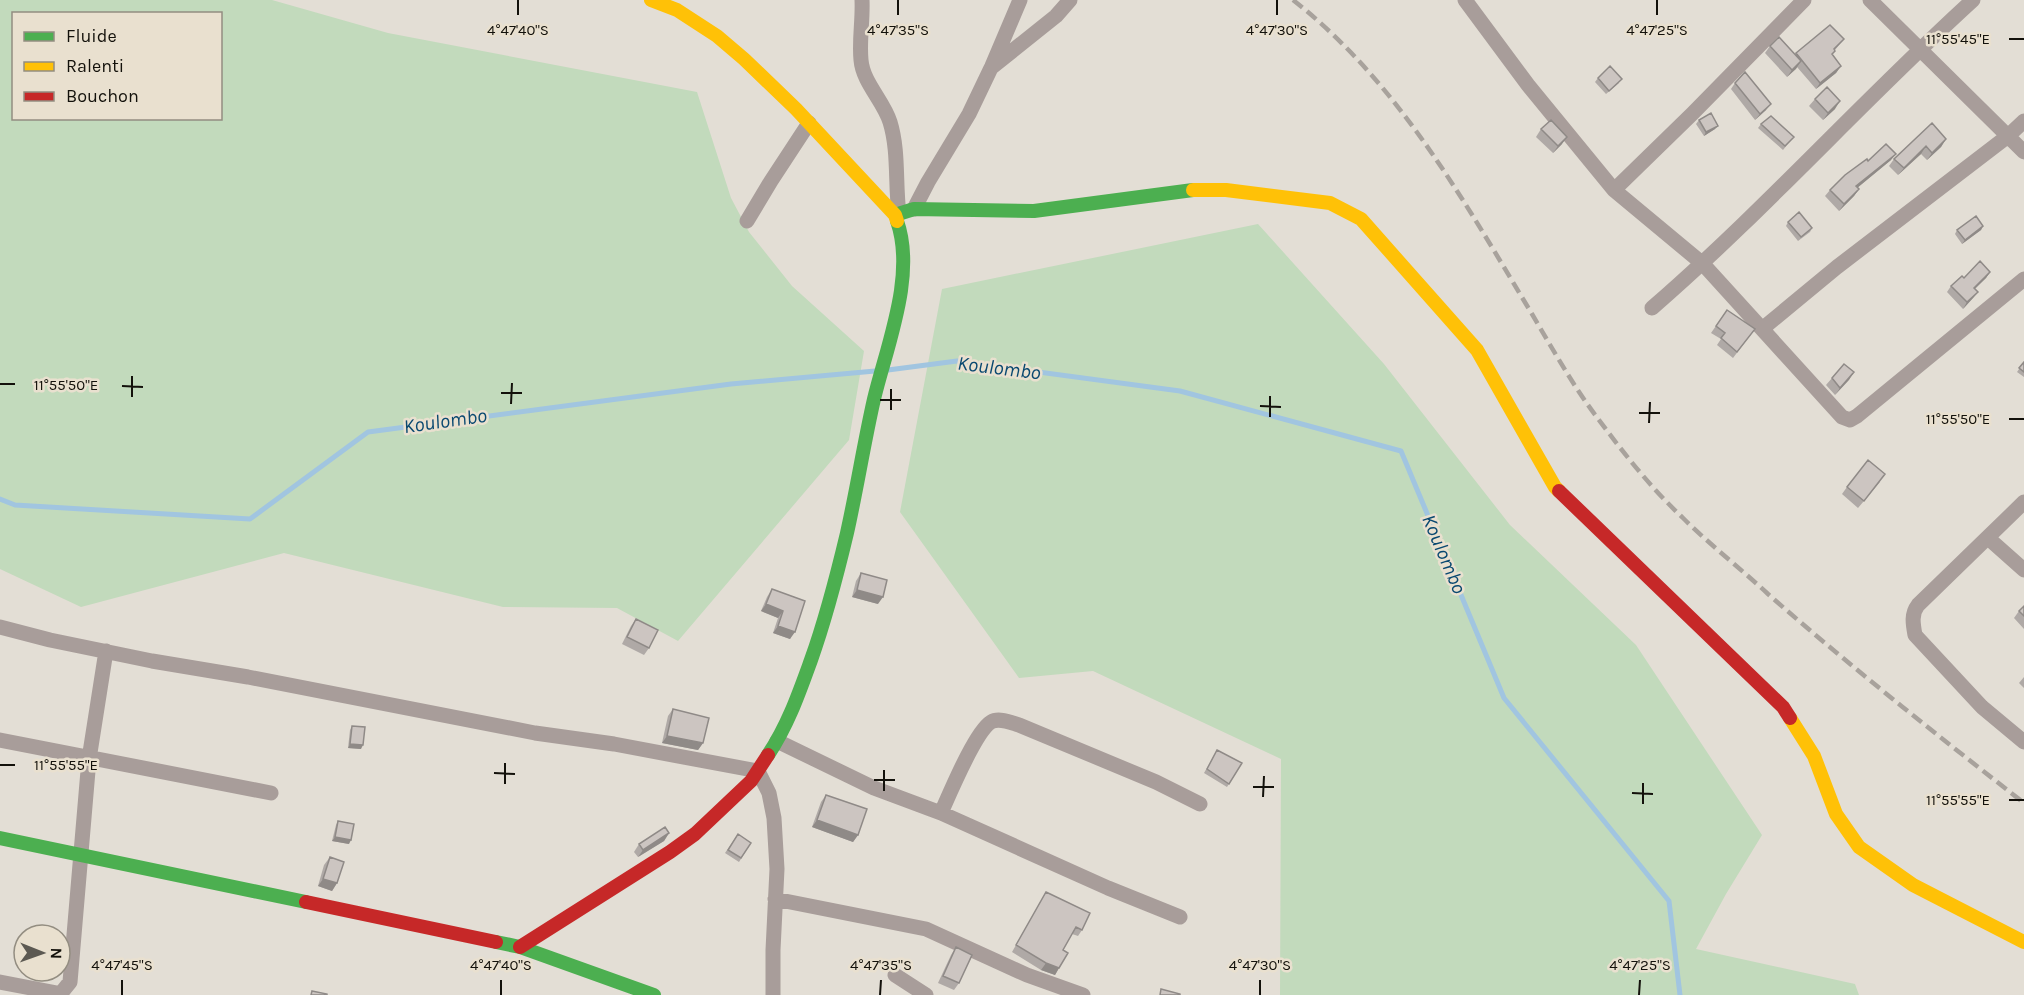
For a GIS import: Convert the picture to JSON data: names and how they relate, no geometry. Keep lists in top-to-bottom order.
{
  "water": ["Koulombo"],
  "legend": ["Fluide", "Ralenti", "Bouchon"],
  "north": "right",
  "coordinates": [
    "4°47'40\"S",
    "4°47'35\"S",
    "4°47'30\"S",
    "4°47'25\"S",
    "11°55'45\"E",
    "11°55'50\"E",
    "11°55'55\"E",
    "4°47'45\"S"
  ]
}
